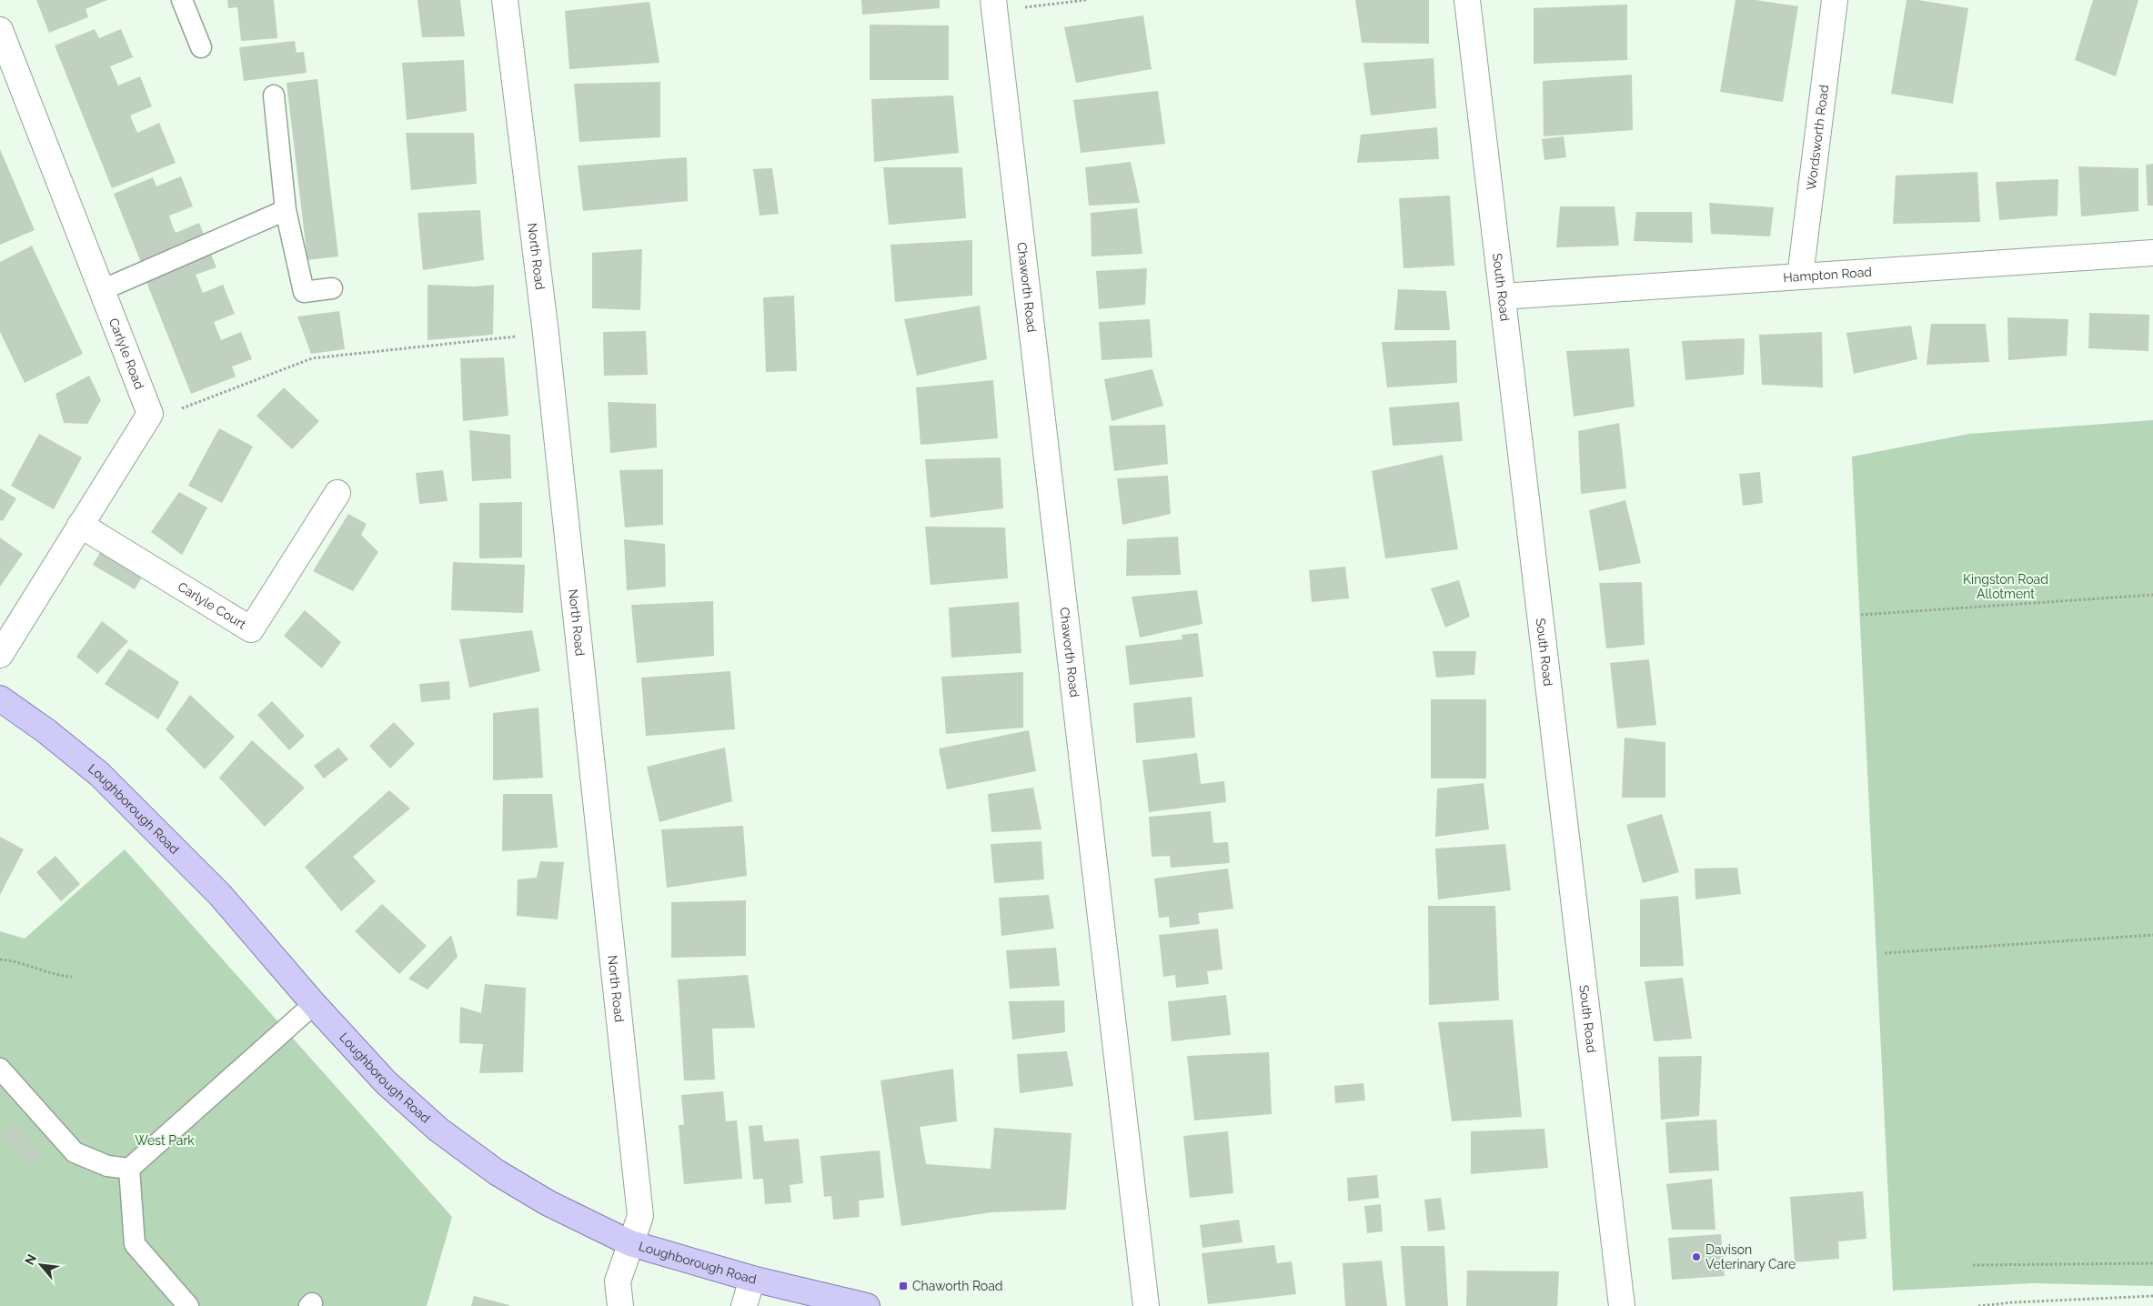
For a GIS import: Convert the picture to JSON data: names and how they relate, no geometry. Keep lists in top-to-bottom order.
{
  "streets": {
    "main road": ["Loughborough Road"],
    "street": [
      "Wordsworth Road",
      "North Road",
      "Hampton Road",
      "Chaworth Road",
      "South Road",
      "Carlyle Road",
      "Carlyle Court"
    ]
  },
  "crossings": [
    ["Wordsworth Road", "Hampton Road"],
    ["North Road", "Loughborough Road"],
    ["Hampton Road", "South Road"]
  ],
  "parks": ["Kingston Road Allotment", "West Park"],
  "places": {
    "other": ["Davison Veterinary Care"],
    "transit": ["Chaworth Road"]
  },
  "north": "top left"
}
